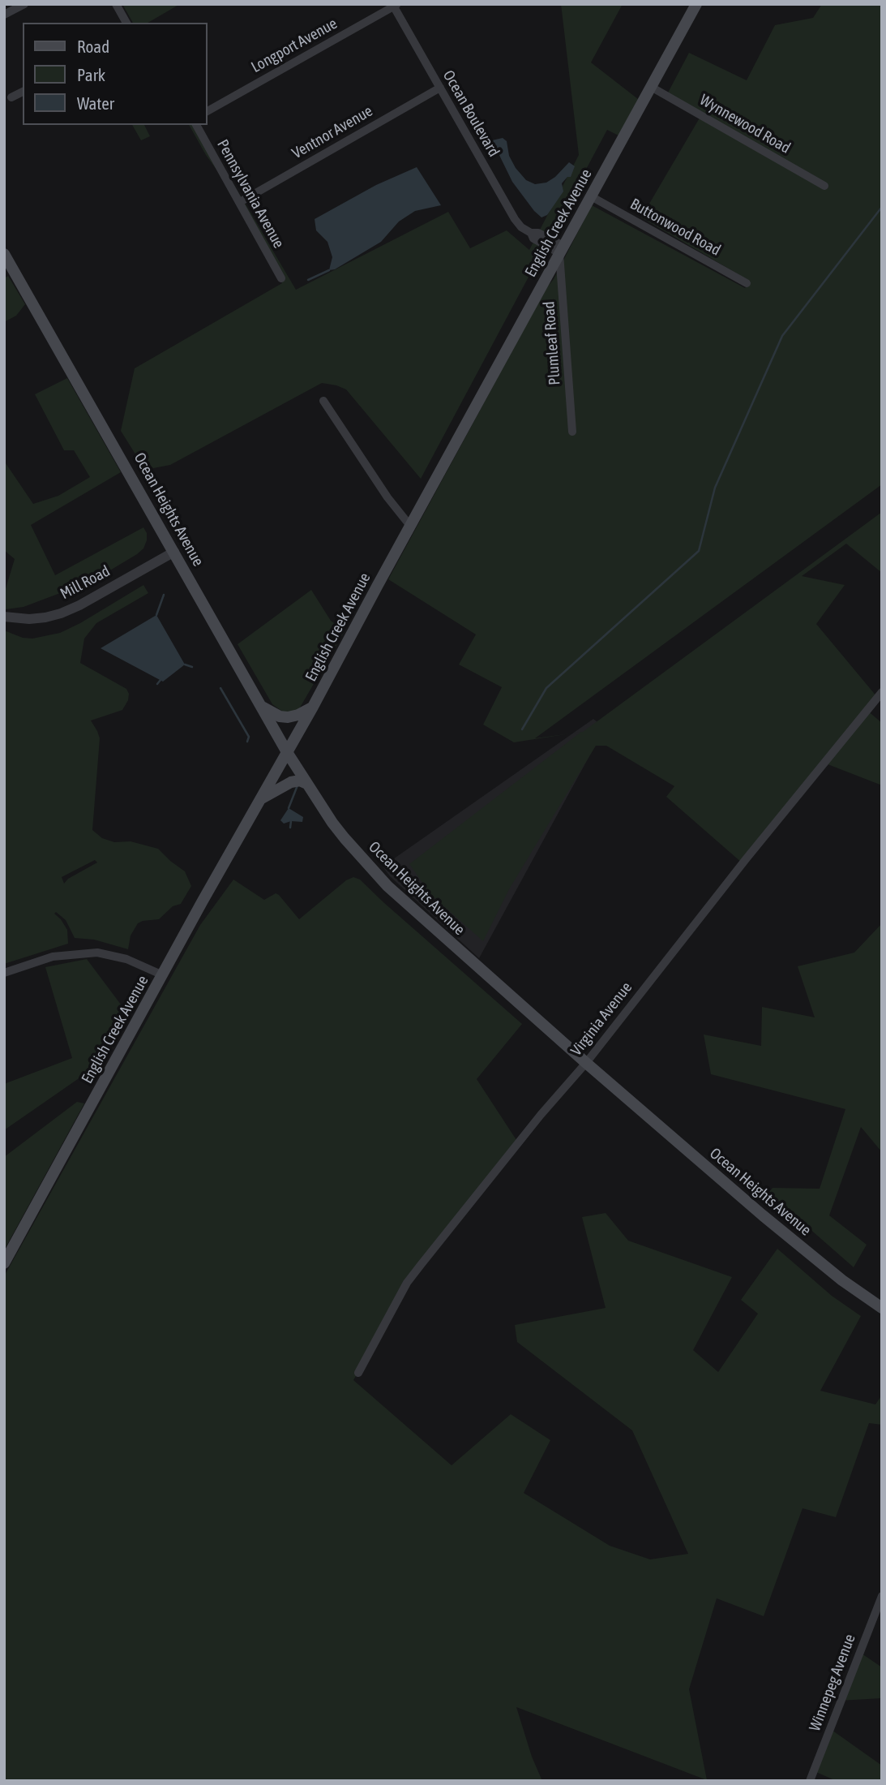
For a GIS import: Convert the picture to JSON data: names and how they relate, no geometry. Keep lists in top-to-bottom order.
{
  "streets": {
    "main road": ["English Creek Avenue", "Ocean Heights Avenue"],
    "street": [
      "Longport Avenue",
      "Ocean Boulevard",
      "Wynnewood Road",
      "Ventnor Avenue",
      "Pennsylvania Avenue",
      "Buttonwood Road",
      "Plumleaf Road",
      "Mill Road",
      "Virginia Avenue",
      "Winnepeg Avenue"
    ]
  },
  "crossings": [
    ["Longport Avenue", "Ocean Boulevard"],
    ["Ocean Boulevard", "Ventnor Avenue"],
    ["Ocean Boulevard", "English Creek Avenue"],
    ["Ocean Boulevard", "Plumleaf Road"],
    ["Wynnewood Road", "English Creek Avenue"],
    ["Ventnor Avenue", "Pennsylvania Avenue"],
    ["English Creek Avenue", "Buttonwood Road"],
    ["English Creek Avenue", "Plumleaf Road"],
    ["English Creek Avenue", "Ocean Heights Avenue"],
    ["Ocean Heights Avenue", "Mill Road"],
    ["Ocean Heights Avenue", "Virginia Avenue"]
  ],
  "legend": ["Road", "Park", "Water"]
}
